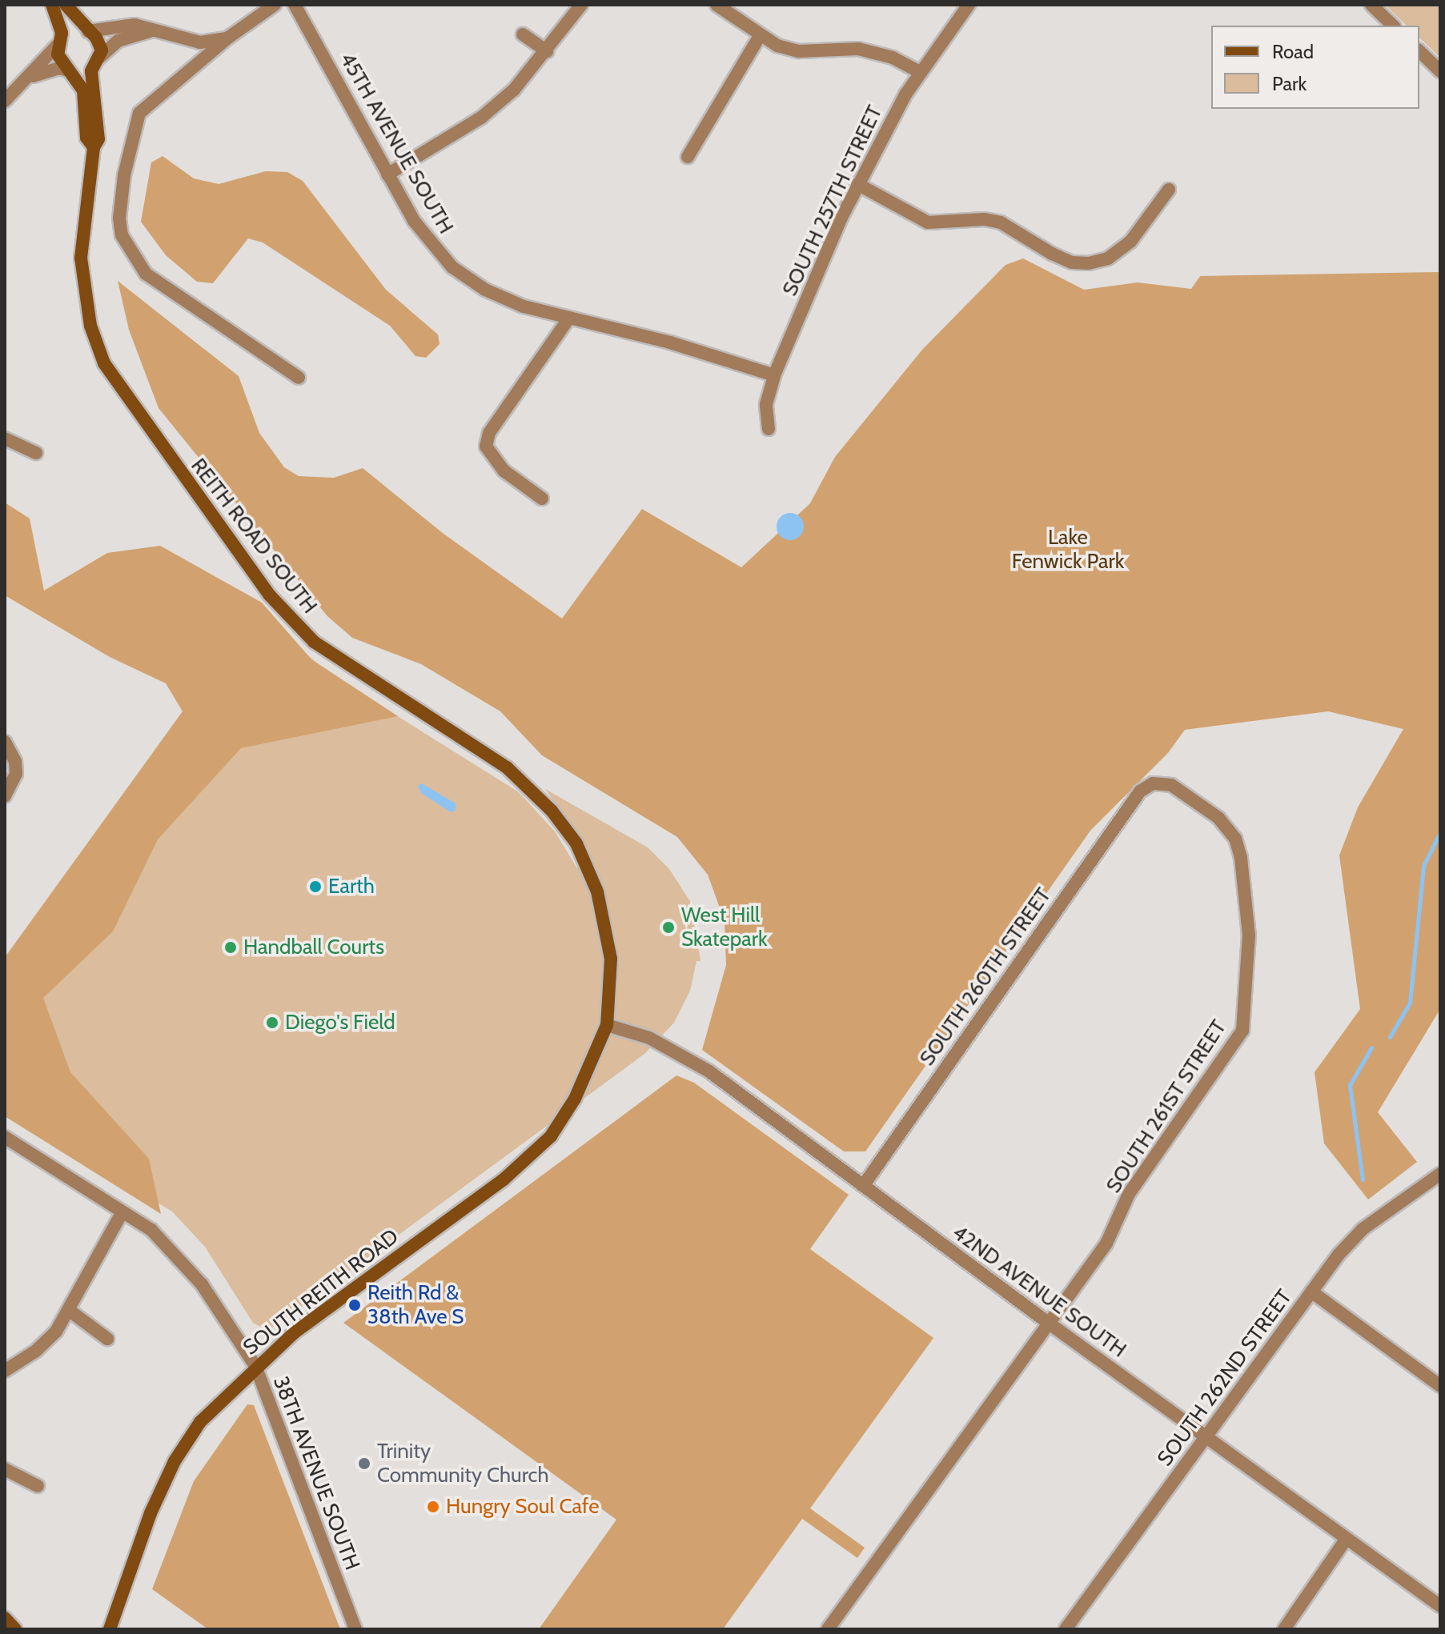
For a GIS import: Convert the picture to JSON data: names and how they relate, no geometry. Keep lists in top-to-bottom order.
{
  "streets": {
    "main road": ["REITH ROAD SOUTH", "SOUTH REITH ROAD"],
    "street": [
      "45TH AVENUE SOUTH",
      "SOUTH 257TH STREET",
      "SOUTH 260TH STREET",
      "SOUTH 261ST STREET",
      "42ND AVENUE SOUTH",
      "SOUTH 262ND STREET",
      "38TH AVENUE SOUTH"
    ]
  },
  "crossings": [
    ["45TH AVENUE SOUTH", "SOUTH 257TH STREET"],
    ["REITH ROAD SOUTH", "42ND AVENUE SOUTH"],
    ["REITH ROAD SOUTH", "SOUTH REITH ROAD"],
    ["SOUTH 260TH STREET", "SOUTH 261ST STREET"],
    ["SOUTH 260TH STREET", "42ND AVENUE SOUTH"],
    ["SOUTH 261ST STREET", "42ND AVENUE SOUTH"],
    ["42ND AVENUE SOUTH", "SOUTH REITH ROAD"],
    ["42ND AVENUE SOUTH", "SOUTH 262ND STREET"],
    ["SOUTH REITH ROAD", "38TH AVENUE SOUTH"]
  ],
  "parks": ["Lake Fenwick Park"],
  "places": [
    "Earth",
    "West Hill Skatepark",
    "Handball Courts",
    "Diego's Field",
    "Reith Rd & 38th Ave S",
    "Trinity Community Church",
    "Hungry Soul Cafe"
  ],
  "legend": ["Road", "Park"]
}
